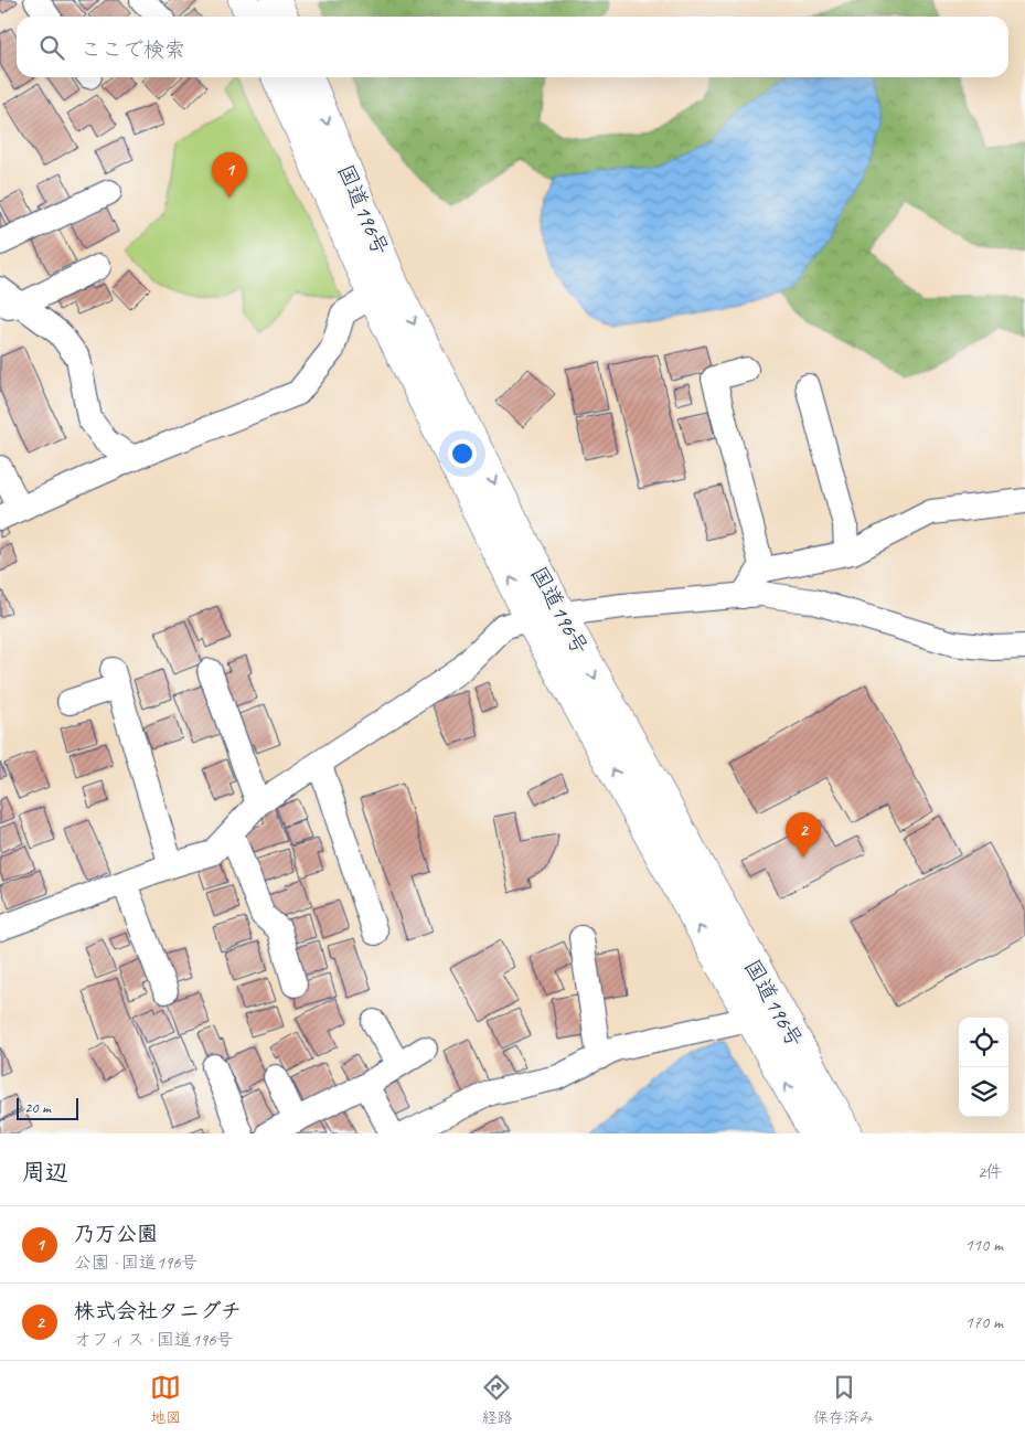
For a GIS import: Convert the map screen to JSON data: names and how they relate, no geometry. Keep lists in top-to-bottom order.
{
  "streets": {
    "highway": ["国道196号"]
  },
  "scale_bar": "20 m",
  "page": {
    "search": "ここで検索",
    "pins": ["1", "2"],
    "scale": "20 m",
    "heading": ["周辺", "2件"],
    "list": [
      {
        "mark": "1",
        "name": "乃万公園",
        "note": "公園 · 国道196号",
        "value": "110 m"
      },
      {
        "mark": "2",
        "name": "株式会社タニグチ",
        "note": "オフィス · 国道196号",
        "value": "170 m"
      }
    ],
    "nav": ["地図", "経路", "保存済み"]
  }
}
